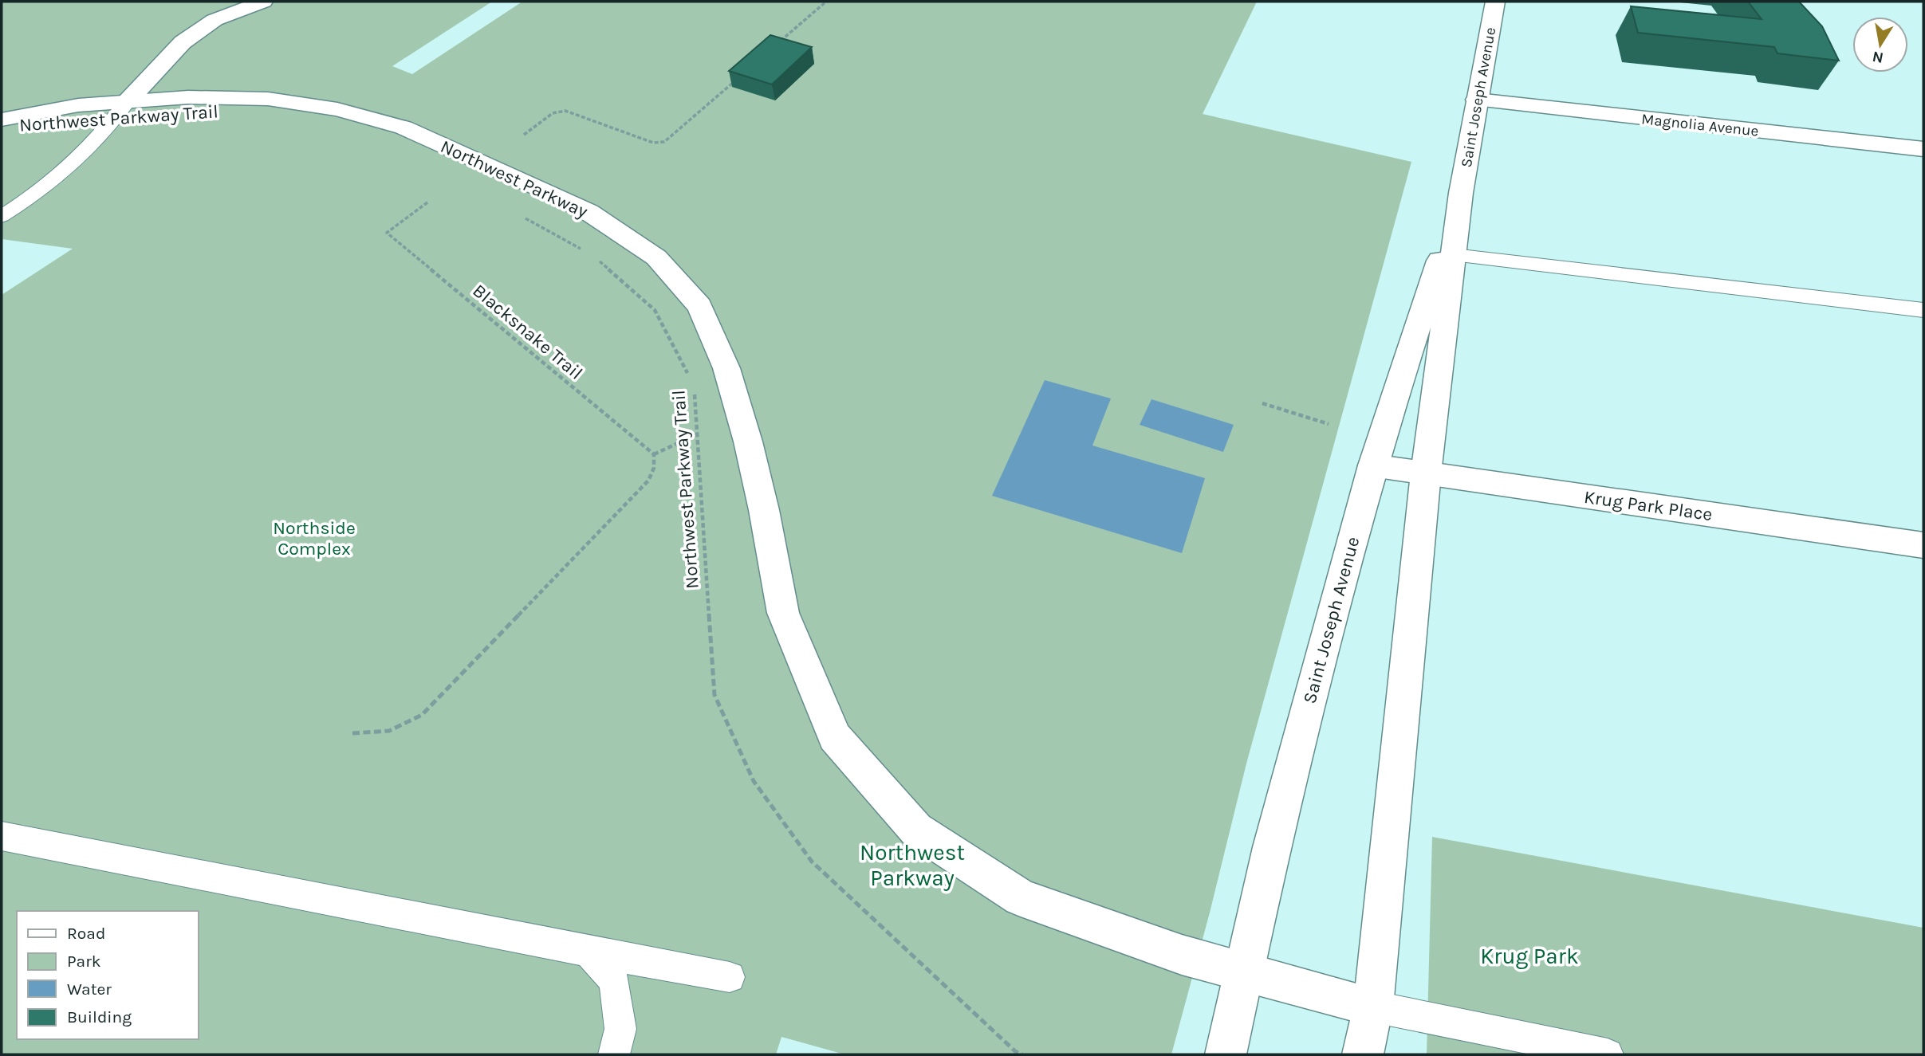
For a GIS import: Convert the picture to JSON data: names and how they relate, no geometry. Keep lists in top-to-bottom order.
{
  "streets": {
    "street": [
      "Saint Joseph Avenue",
      "Magnolia Avenue",
      "Northwest Parkway",
      "Krug Park Place"
    ],
    "path": ["Northwest Parkway Trail", "Blacksnake Trail"]
  },
  "crossings": [
    ["Saint Joseph Avenue", "Magnolia Avenue"],
    ["Saint Joseph Avenue", "Northwest Parkway"],
    ["Saint Joseph Avenue", "Krug Park Place"]
  ],
  "parks": ["Northside Complex", "Northwest Parkway", "Krug Park"],
  "legend": [
    "Road",
    "Park",
    "Water",
    "Building"
  ],
  "north": "bottom"
}
